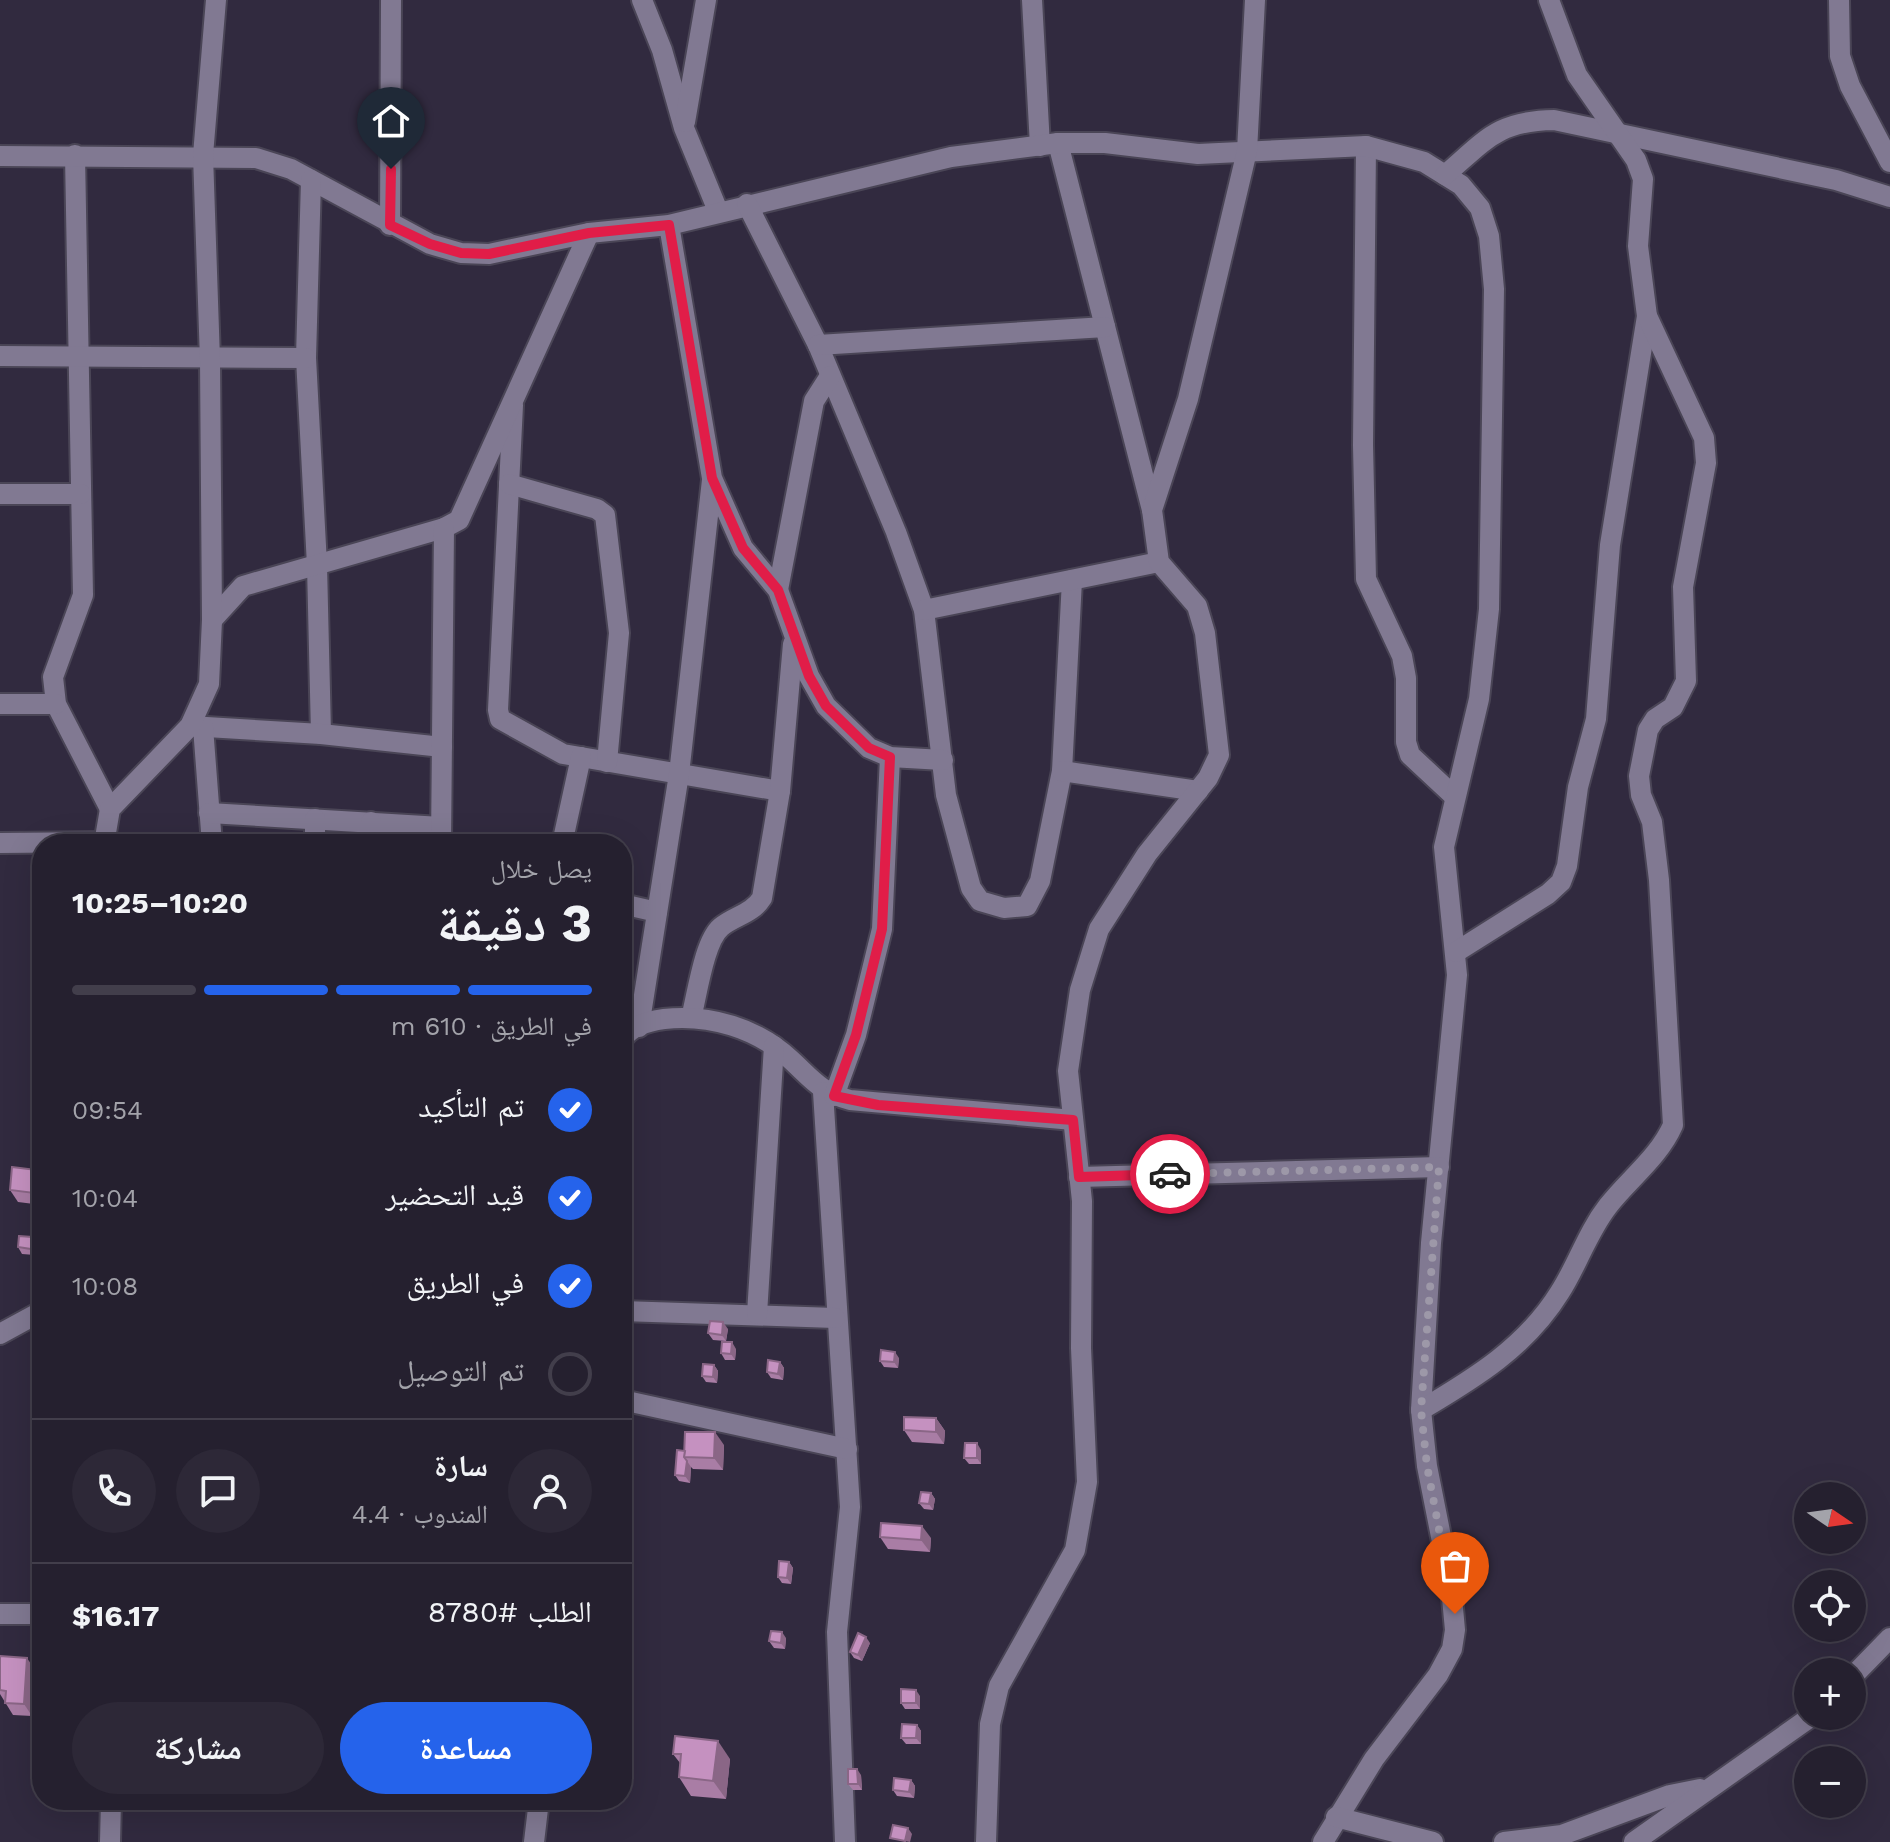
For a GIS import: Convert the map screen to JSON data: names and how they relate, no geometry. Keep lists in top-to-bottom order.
{
  "north": "right",
  "page": {
    "heading": ["3 دقيقة", "يصل خلال", "10:20–10:25"],
    "panel": [
      "سارة",
      "المندوب · 4.4",
      "الطلب #8780",
      "$16.17"
    ],
    "bar": "في الطريق · 610 m",
    "list": [
      ["تم التأكيد", "09:54"],
      ["قيد التحضير", "10:04"],
      ["في الطريق", "10:08"],
      "تم التوصيل"
    ],
    "map_buttons": ["+", "−"],
    "buttons": ["مساعدة", "مشاركة"]
  }
}
